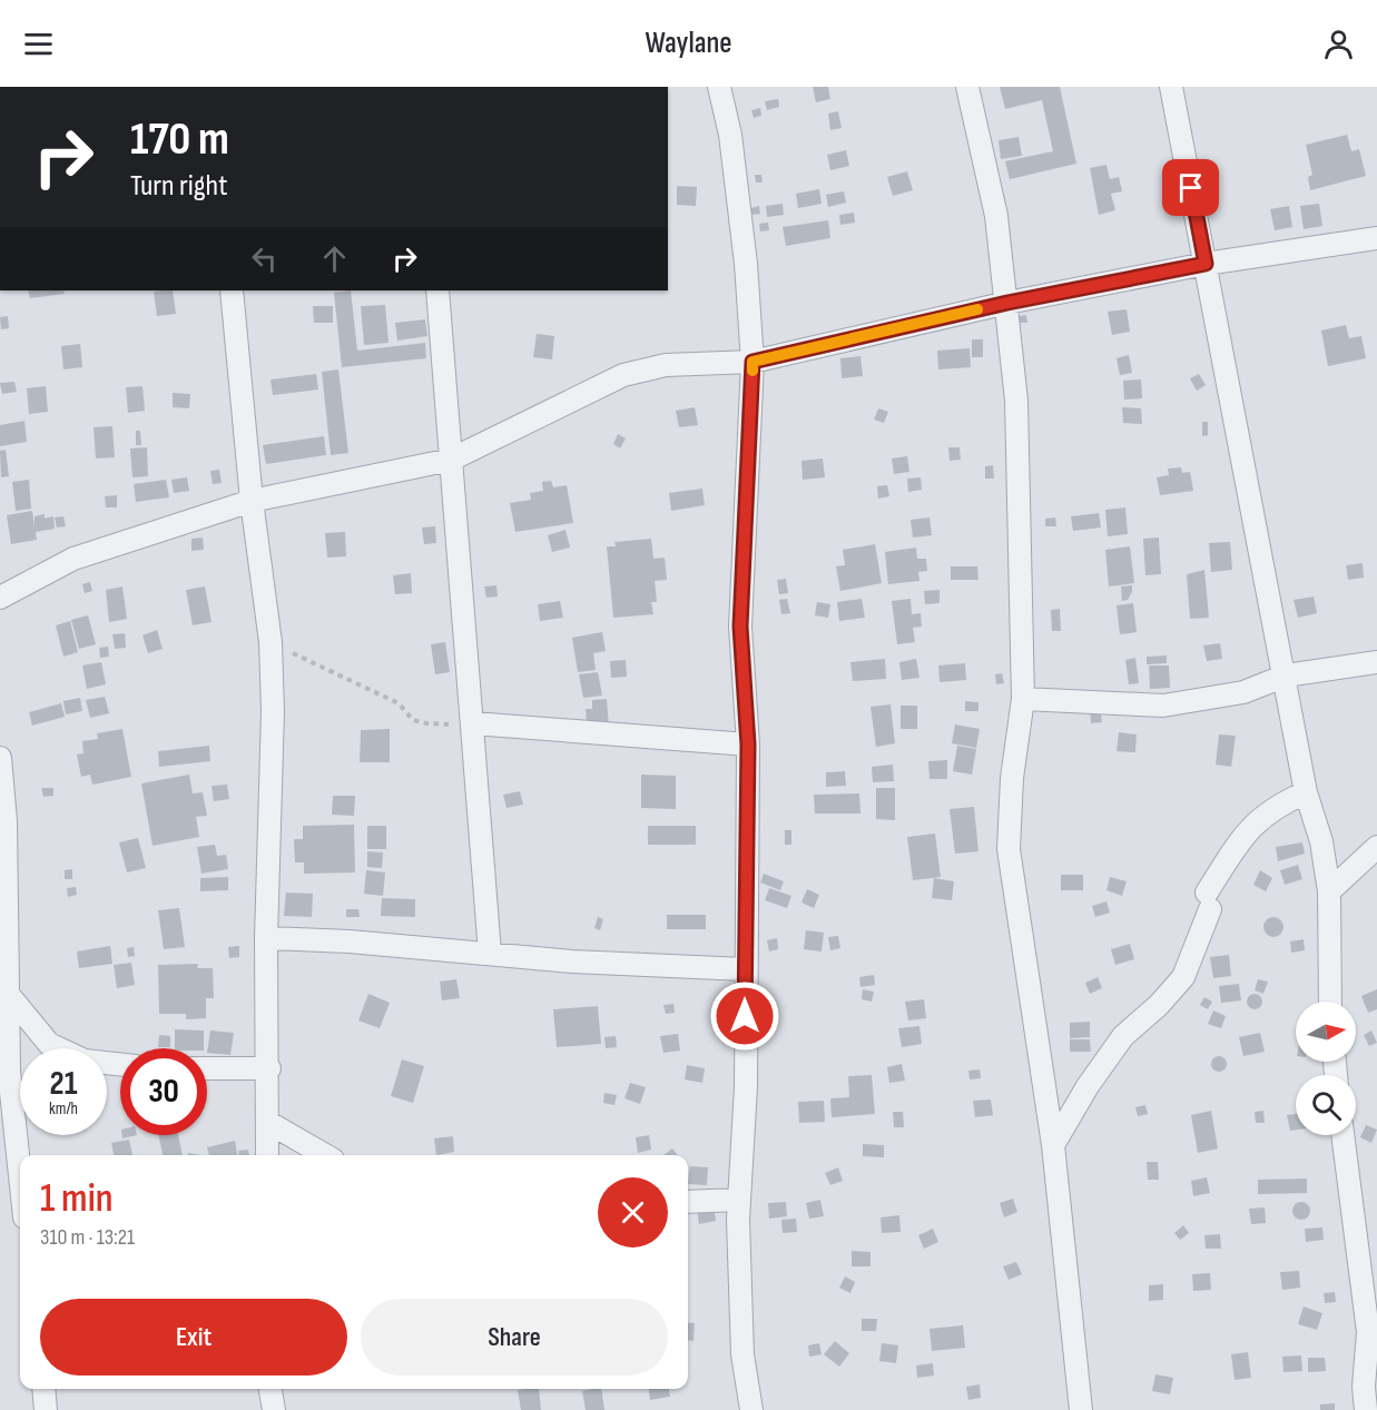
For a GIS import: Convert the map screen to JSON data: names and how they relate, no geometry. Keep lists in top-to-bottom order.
{
  "north": "right",
  "page": {
    "header": "Waylane",
    "turn": ["170 m", "Turn right"],
    "speed": "21 km/h",
    "limit": "30",
    "heading": ["1 min", "310 m · 13:21"],
    "buttons": ["Exit", "Share"]
  }
}
